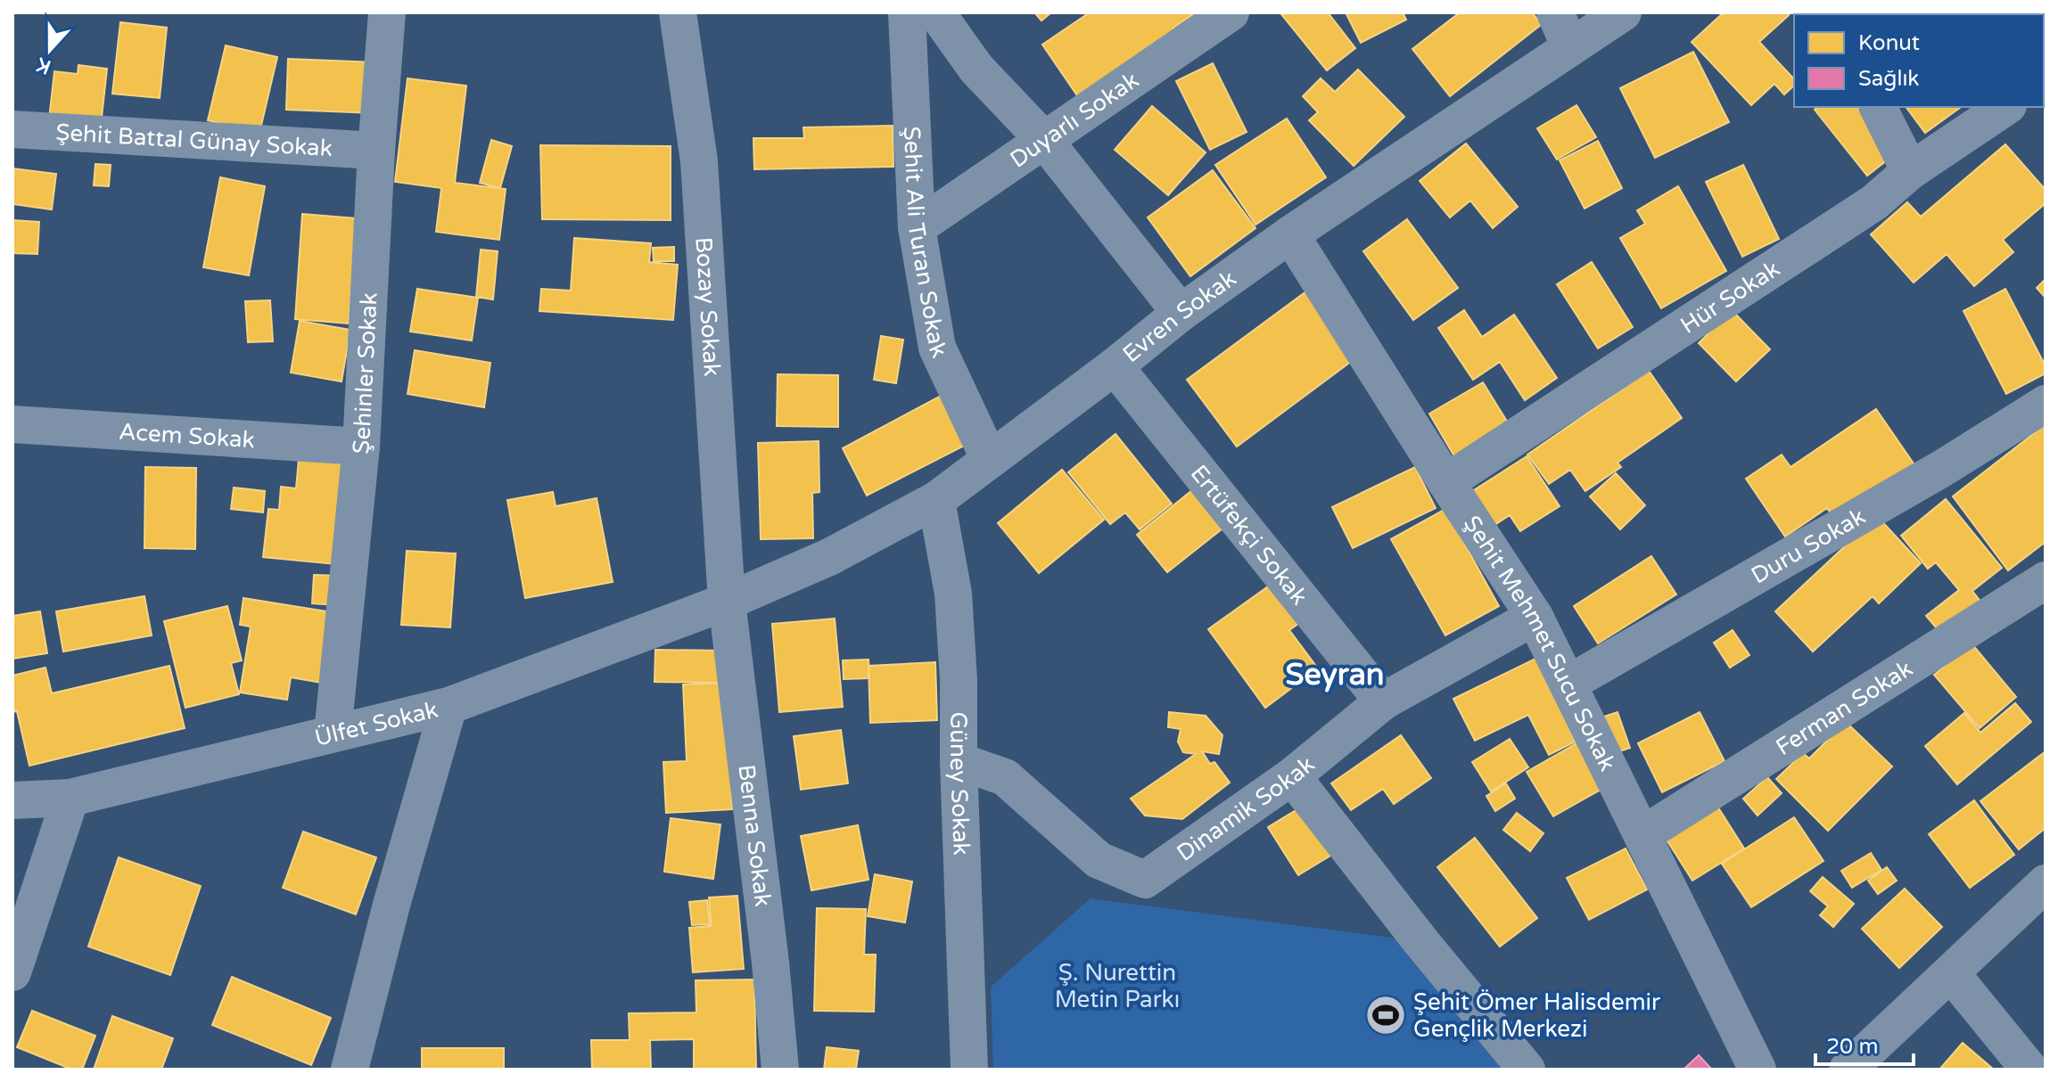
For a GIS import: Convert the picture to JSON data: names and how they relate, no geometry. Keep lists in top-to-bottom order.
{
  "streets": {
    "street": [
      "Duyarlı Sokak",
      "Şehit Battal Günay Sokak",
      "Şehit Ali Turan Sokak",
      "Hür Sokak",
      "Bozay Sokak",
      "Evren Sokak",
      "Şehinler Sokak",
      "Acem Sokak",
      "Ertüfekçi Sokak",
      "Duru Sokak",
      "Şehit Mehmet Sucu Sokak",
      "Ferman Sokak",
      "Ülfet Sokak",
      "Güney Sokak",
      "Dinamik Sokak",
      "Benna Sokak"
    ]
  },
  "crossings": [
    ["Duyarlı Sokak", "Şehit Ali Turan Sokak"],
    ["Şehit Battal Günay Sokak", "Şehinler Sokak"],
    ["Şehit Ali Turan Sokak", "Evren Sokak"],
    ["Hür Sokak", "Şehit Mehmet Sucu Sokak"],
    ["Bozay Sokak", "Evren Sokak"],
    ["Bozay Sokak", "Ülfet Sokak"],
    ["Bozay Sokak", "Benna Sokak"],
    ["Evren Sokak", "Ertüfekçi Sokak"],
    ["Evren Sokak", "Şehit Mehmet Sucu Sokak"],
    ["Evren Sokak", "Ülfet Sokak"],
    ["Evren Sokak", "Güney Sokak"],
    ["Evren Sokak", "Benna Sokak"],
    ["Şehinler Sokak", "Acem Sokak"],
    ["Şehinler Sokak", "Ülfet Sokak"],
    ["Ertüfekçi Sokak", "Dinamik Sokak"],
    ["Duru Sokak", "Şehit Mehmet Sucu Sokak"],
    ["Şehit Mehmet Sucu Sokak", "Ferman Sokak"],
    ["Şehit Mehmet Sucu Sokak", "Dinamik Sokak"],
    ["Ülfet Sokak", "Benna Sokak"],
    ["Güney Sokak", "Dinamik Sokak"]
  ],
  "districts": ["Seyran"],
  "parks": ["Ş. Nurettin Metin Parkı"],
  "places": {
    "sports": ["Şehit Ömer Halisdemir Gençlik Merkezi"]
  },
  "legend": ["Konut", "Sağlık"],
  "scale_bar": "20 m",
  "north": "bottom"
}
